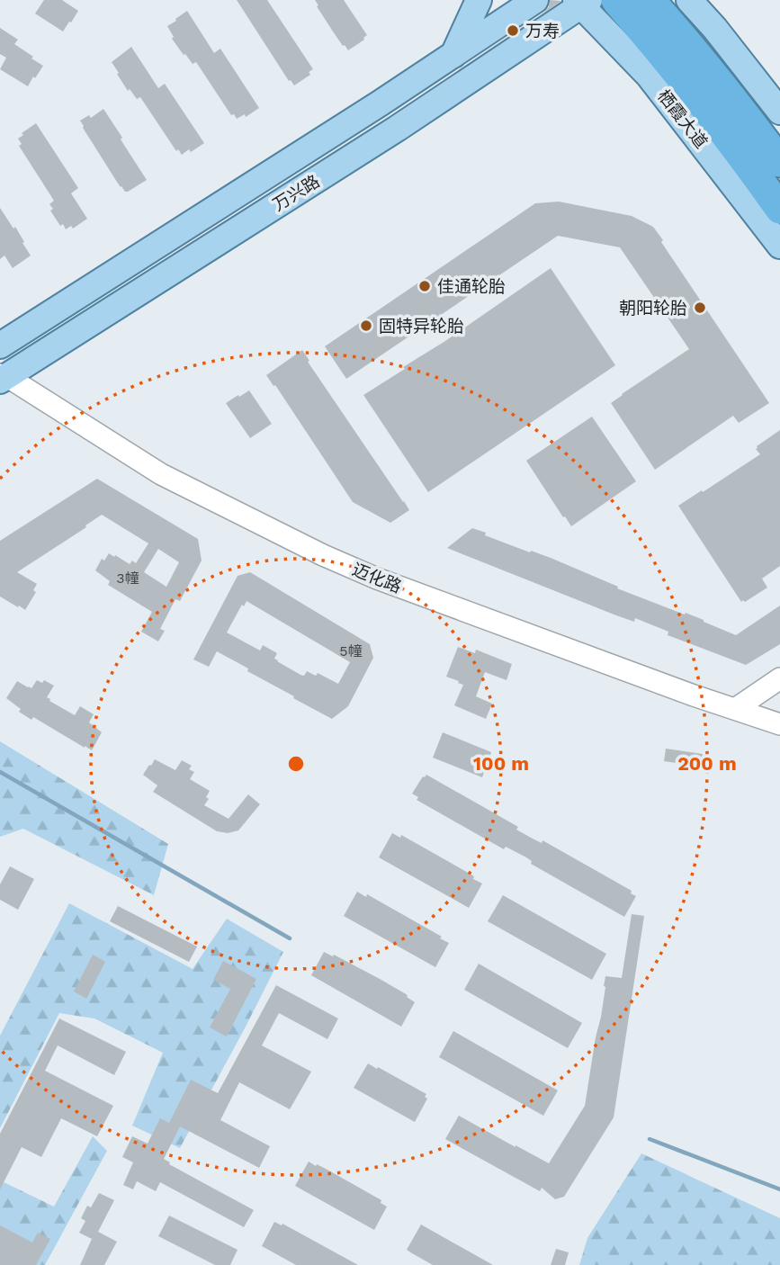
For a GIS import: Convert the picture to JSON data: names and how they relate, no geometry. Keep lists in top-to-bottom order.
{
  "streets": {
    "highway": ["栖霞大道"],
    "main road": ["万兴路"],
    "street": ["迈化路"]
  },
  "crossings": [
    ["栖霞大道", "万兴路"],
    ["万兴路", "迈化路"]
  ],
  "places": [
    "万寿",
    "佳通轮胎",
    "朝阳轮胎",
    "固特异轮胎"
  ],
  "house_numbers": ["3幢", "5幢"],
  "rings": ["100 m", "200 m"]
}
